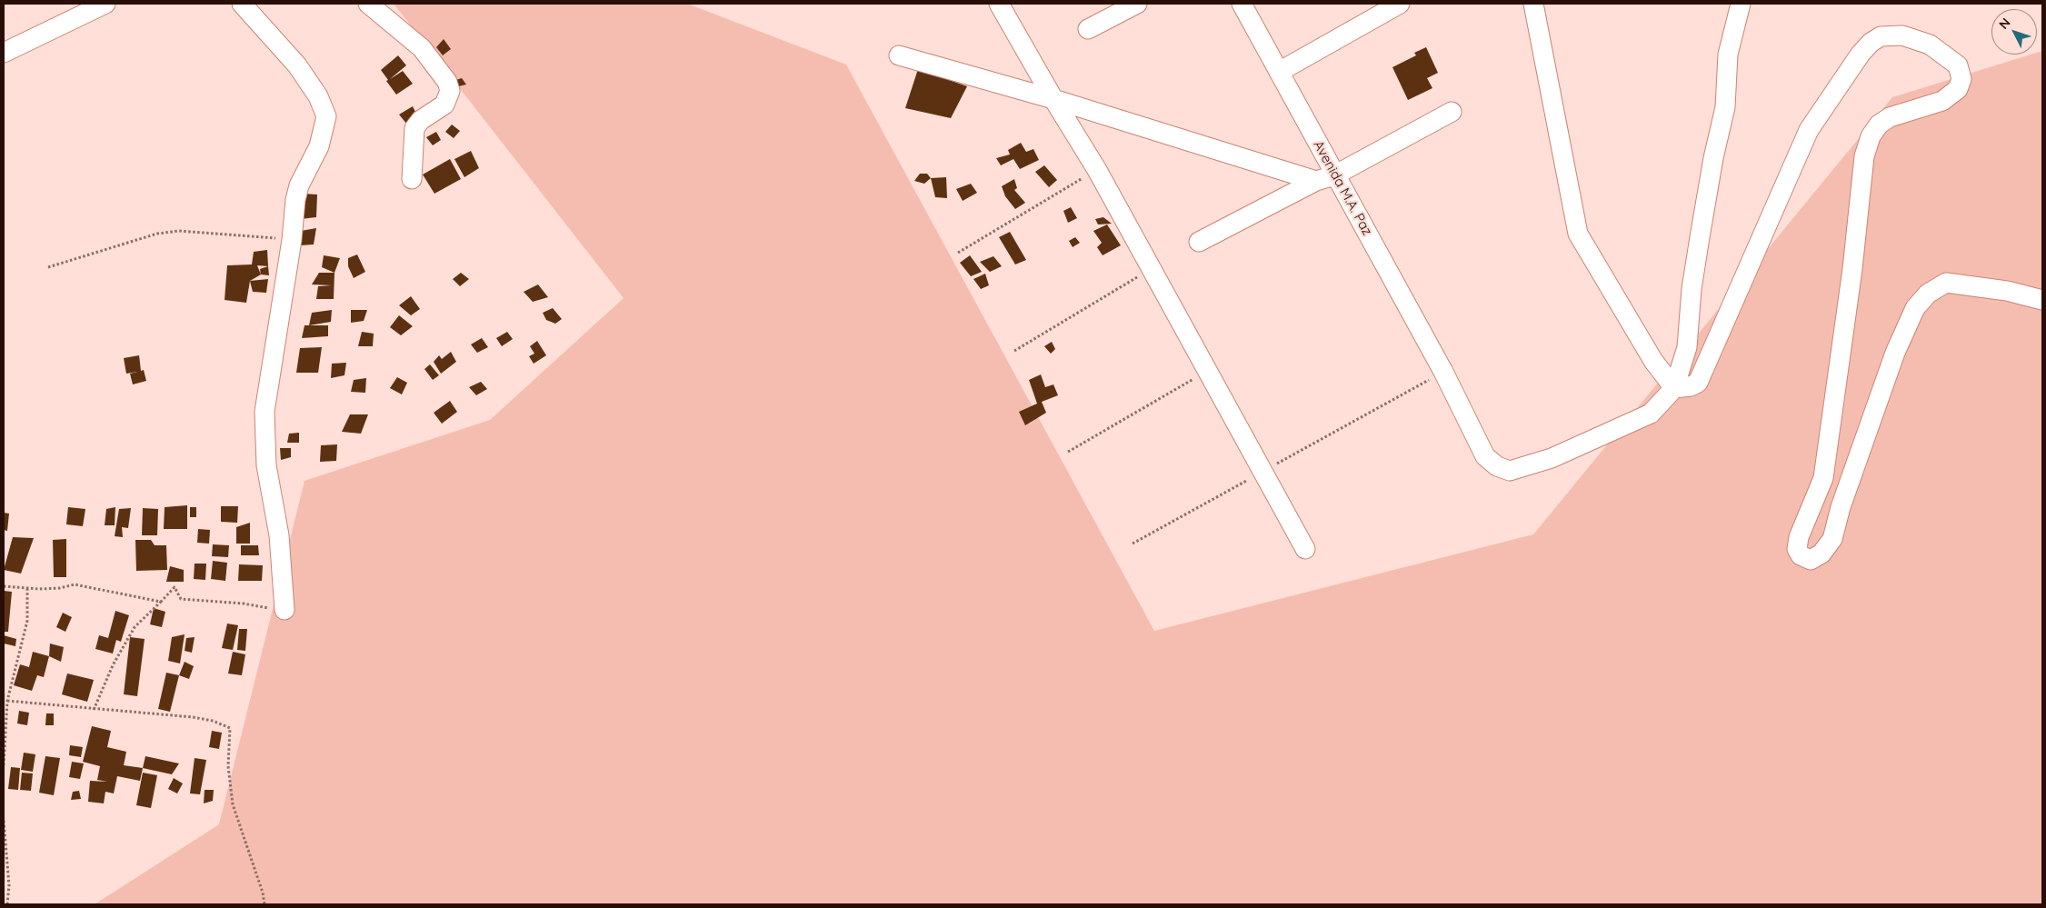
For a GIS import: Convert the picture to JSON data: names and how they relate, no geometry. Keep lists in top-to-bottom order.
{
  "streets": {
    "street": ["Avenida M.A. Paz"]
  },
  "north": "top left"
}
